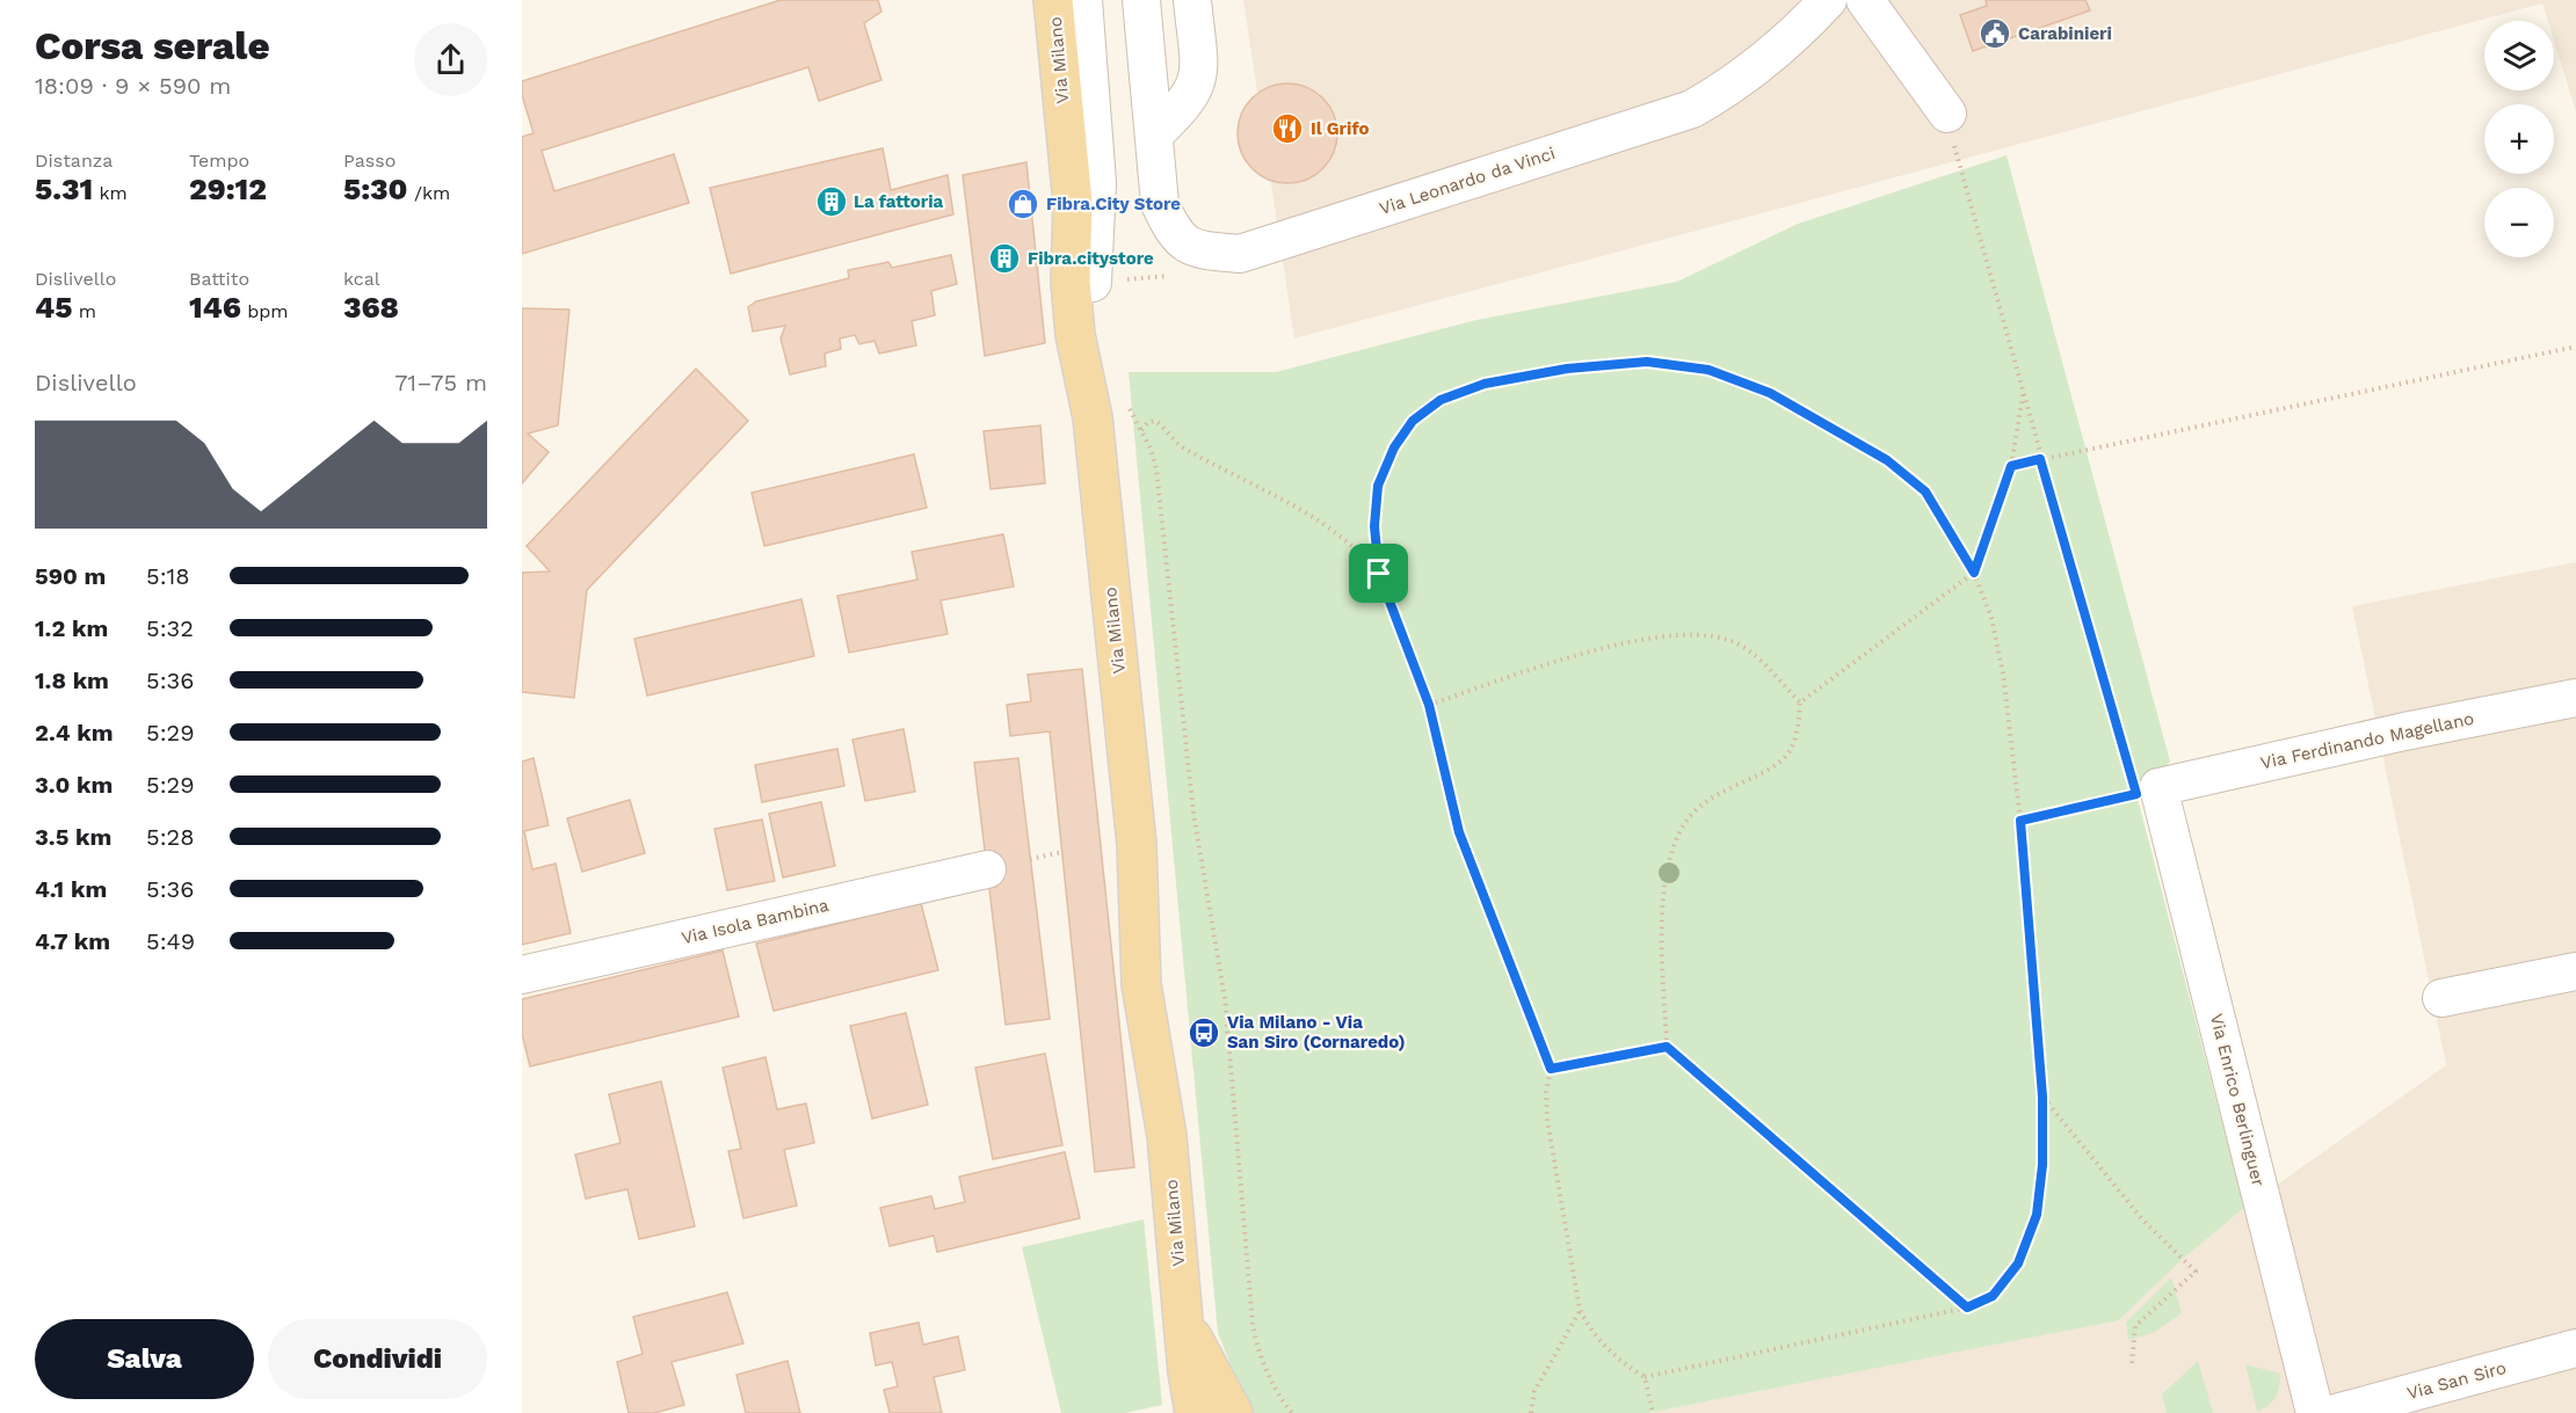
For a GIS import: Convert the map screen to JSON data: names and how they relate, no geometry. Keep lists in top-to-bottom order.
{
  "streets": {
    "main road": ["Via Milano"],
    "street": [
      "Via Leonardo da Vinci",
      "Via Ferdinando Magellano",
      "Via Isola Bambina",
      "Via Enrico Berlinguer",
      "Via San Siro"
    ]
  },
  "crossings": [
    ["Via Ferdinando Magellano", "Via Enrico Berlinguer"]
  ],
  "places": {
    "public building": ["Carabinieri"],
    "restaurant": ["Il Grifo"],
    "building": ["La fattoria", "Fibra.citystore"],
    "shop": ["Fibra.City Store"],
    "bus stop": ["Via Milano - Via San Siro (Cornaredo)"]
  },
  "page": {
    "heading": ["Corsa serale", "18:09 · 9 × 590 m"],
    "map_buttons": ["+", "−"],
    "stats": [
      ["Distanza", "5.31 km"],
      ["Tempo", "29:12"],
      ["Passo", "5:30 /km"],
      ["Dislivello", "45 m"],
      ["Battito", "146 bpm"],
      ["kcal", "368"]
    ],
    "chart": ["Dislivello", "71–75 m"],
    "list": [
      {
        "name": "590 m",
        "note": "5:18"
      },
      {
        "name": "1.2 km",
        "note": "5:32"
      },
      {
        "name": "1.8 km",
        "note": "5:36"
      },
      {
        "name": "2.4 km",
        "note": "5:29"
      },
      {
        "name": "3.0 km",
        "note": "5:29"
      },
      {
        "name": "3.5 km",
        "note": "5:28"
      },
      {
        "name": "4.1 km",
        "note": "5:36"
      },
      {
        "name": "4.7 km",
        "note": "5:49"
      }
    ],
    "buttons": ["Salva", "Condividi"]
  }
}
